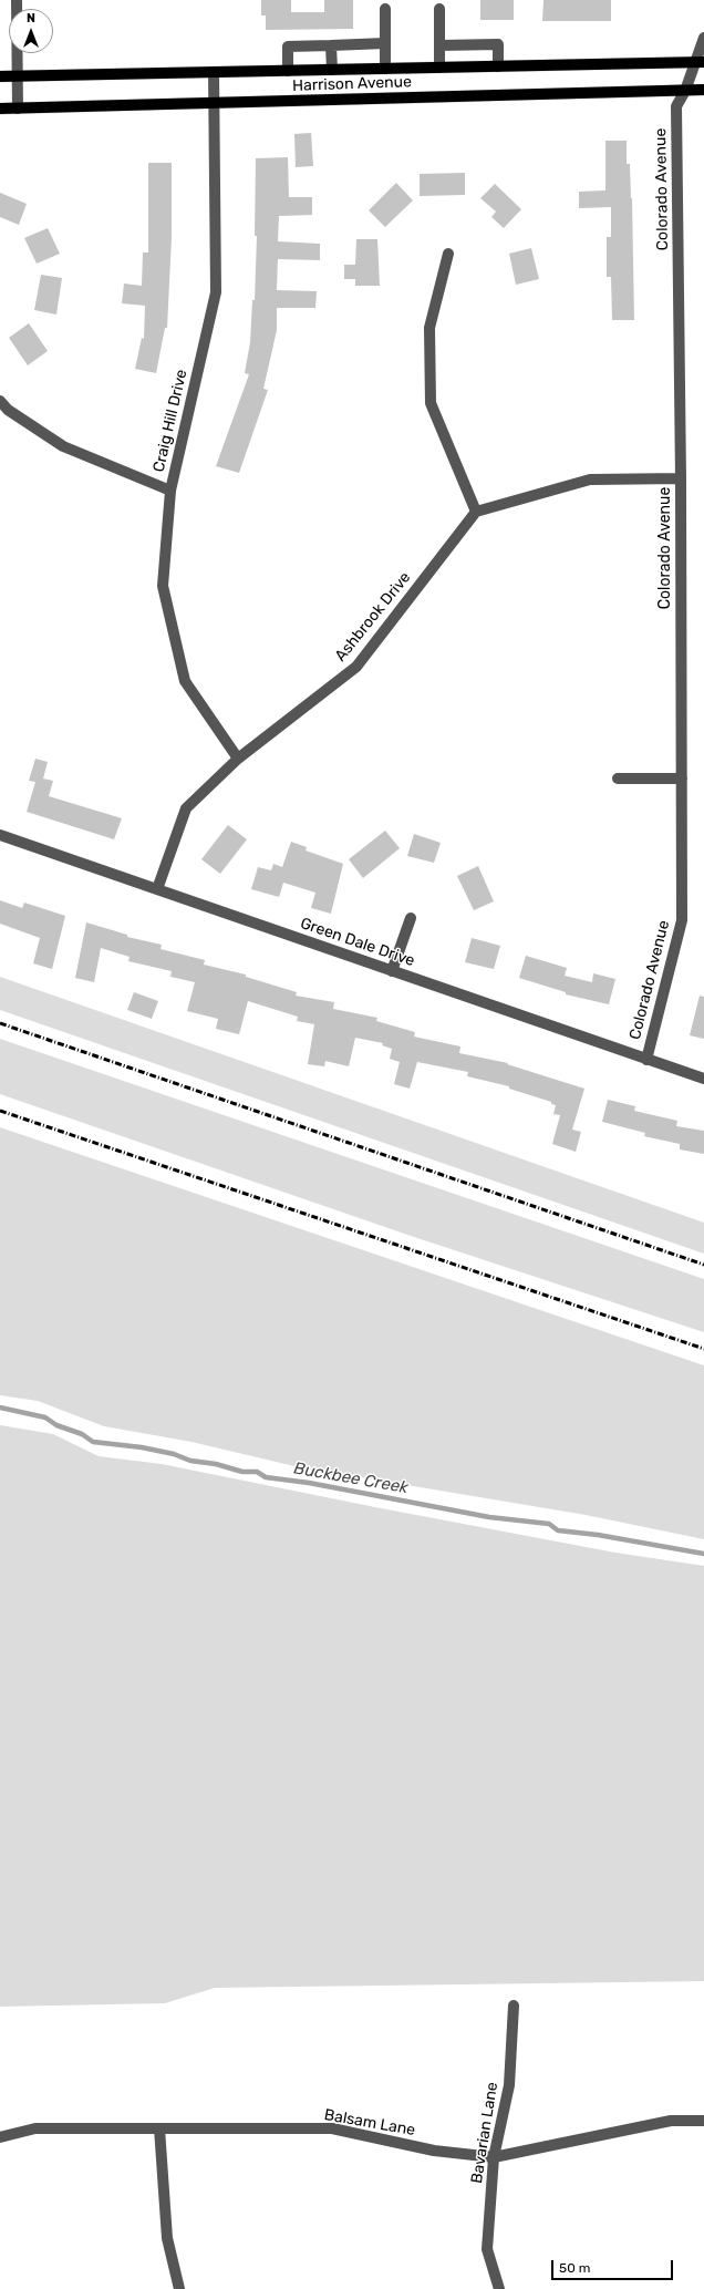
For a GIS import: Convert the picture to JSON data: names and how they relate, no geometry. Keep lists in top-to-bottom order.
{
  "streets": {
    "main road": ["Harrison Avenue"],
    "street": [
      "Colorado Avenue",
      "Craig Hill Drive",
      "Ashbrook Drive",
      "Green Dale Drive",
      "Balsam Lane",
      "Bavarian Lane"
    ]
  },
  "crossings": [
    ["Harrison Avenue", "Colorado Avenue"],
    ["Harrison Avenue", "Craig Hill Drive"],
    ["Colorado Avenue", "Green Dale Drive"],
    ["Craig Hill Drive", "Ashbrook Drive"],
    ["Ashbrook Drive", "Green Dale Drive"],
    ["Balsam Lane", "Bavarian Lane"]
  ],
  "water": ["Buckbee Creek"],
  "scale_bar": "50 m",
  "north": "top"
}
